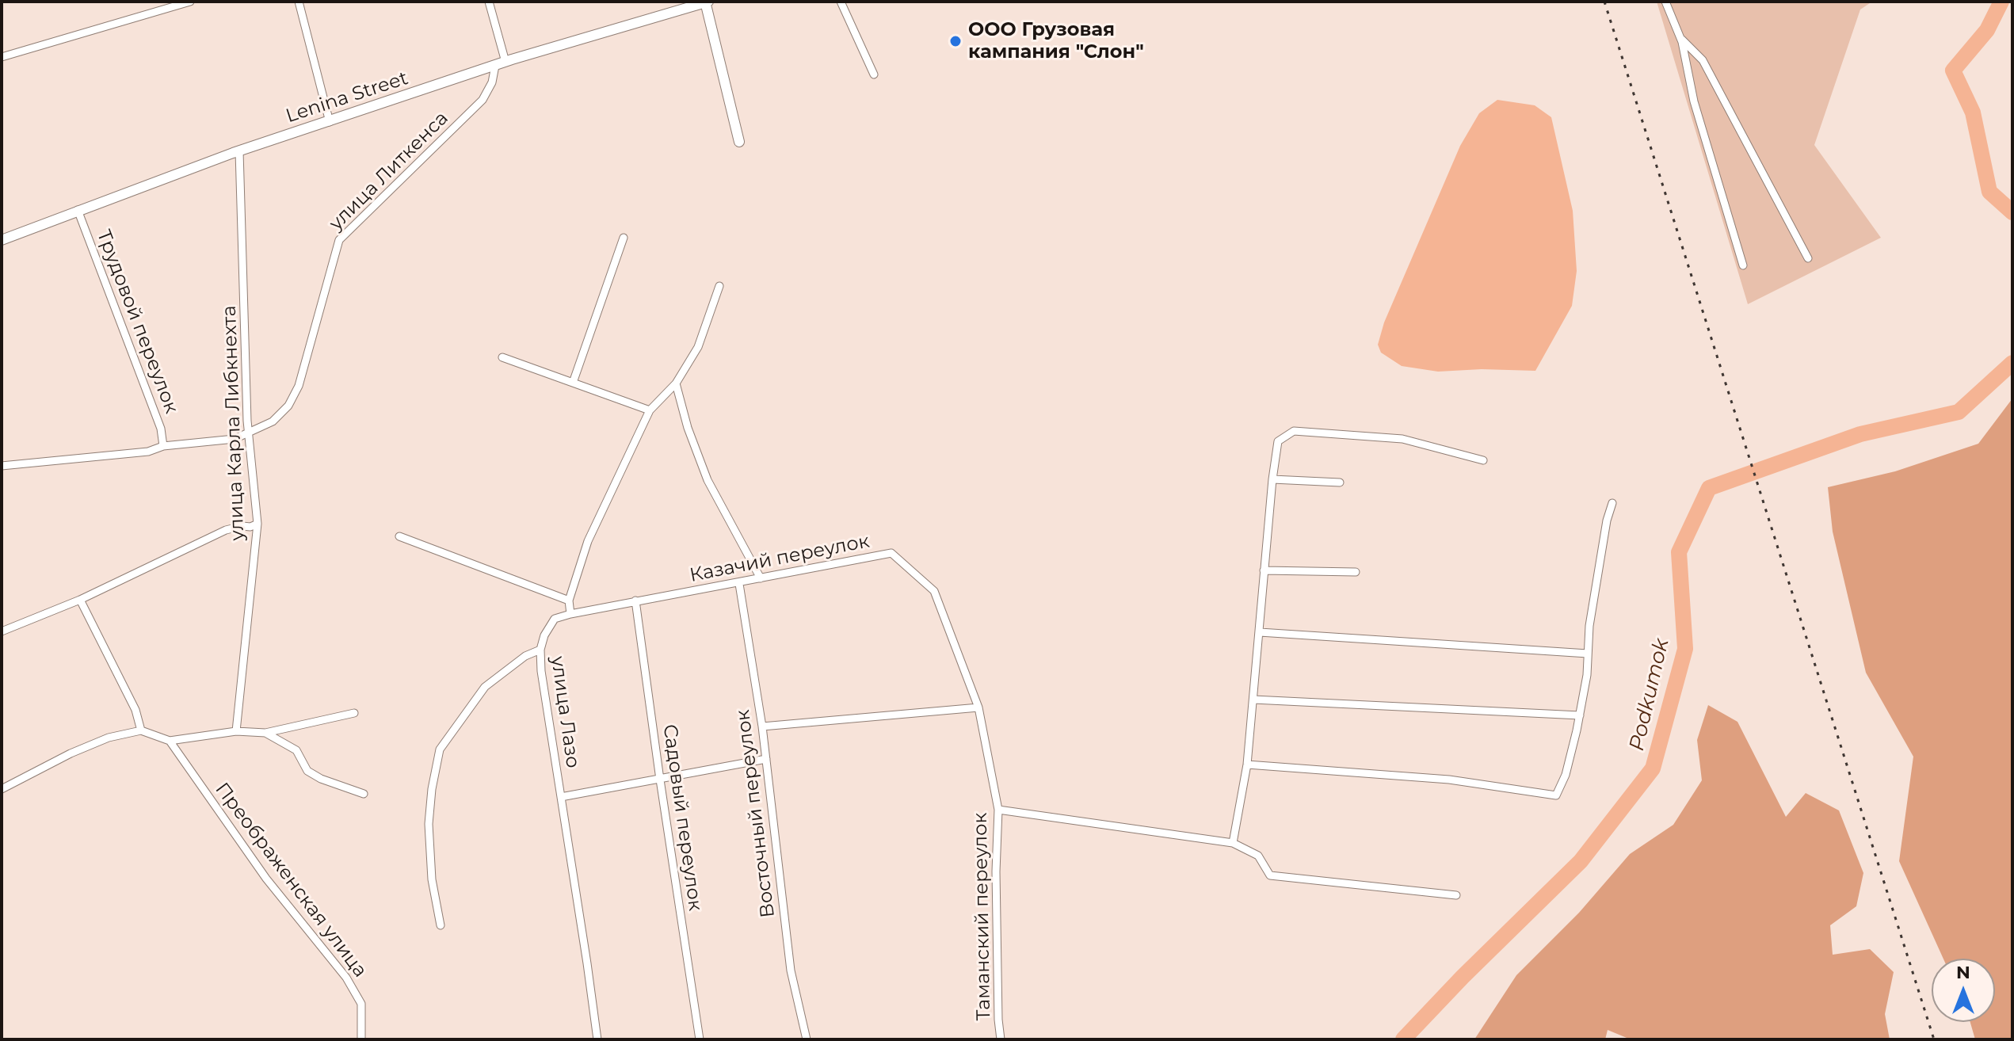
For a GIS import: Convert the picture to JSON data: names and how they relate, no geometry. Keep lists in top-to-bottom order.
{
  "streets": {
    "street": [
      "Lenina Street",
      "улица Литкенса",
      "Трудовой переулок",
      "улица Карла Либкнехта",
      "Казачий переулок",
      "улица Лазо",
      "Восточный переулок",
      "Садовый переулок",
      "Преображенская улица",
      "Таманский переулок"
    ]
  },
  "crossings": [
    ["Lenina Street", "улица Литкенса"],
    ["Lenina Street", "Трудовой переулок"],
    ["Lenina Street", "улица Карла Либкнехта"],
    ["улица Литкенса", "Трудовой переулок"],
    ["улица Литкенса", "улица Карла Либкнехта"],
    ["Казачий переулок", "улица Лазо"],
    ["Казачий переулок", "Восточный переулок"],
    ["Казачий переулок", "Садовый переулок"],
    ["Казачий переулок", "Таманский переулок"]
  ],
  "water": ["Podkumok"],
  "places": ["ООО Грузовая кампания \"Слон\""],
  "north": "top"
}
